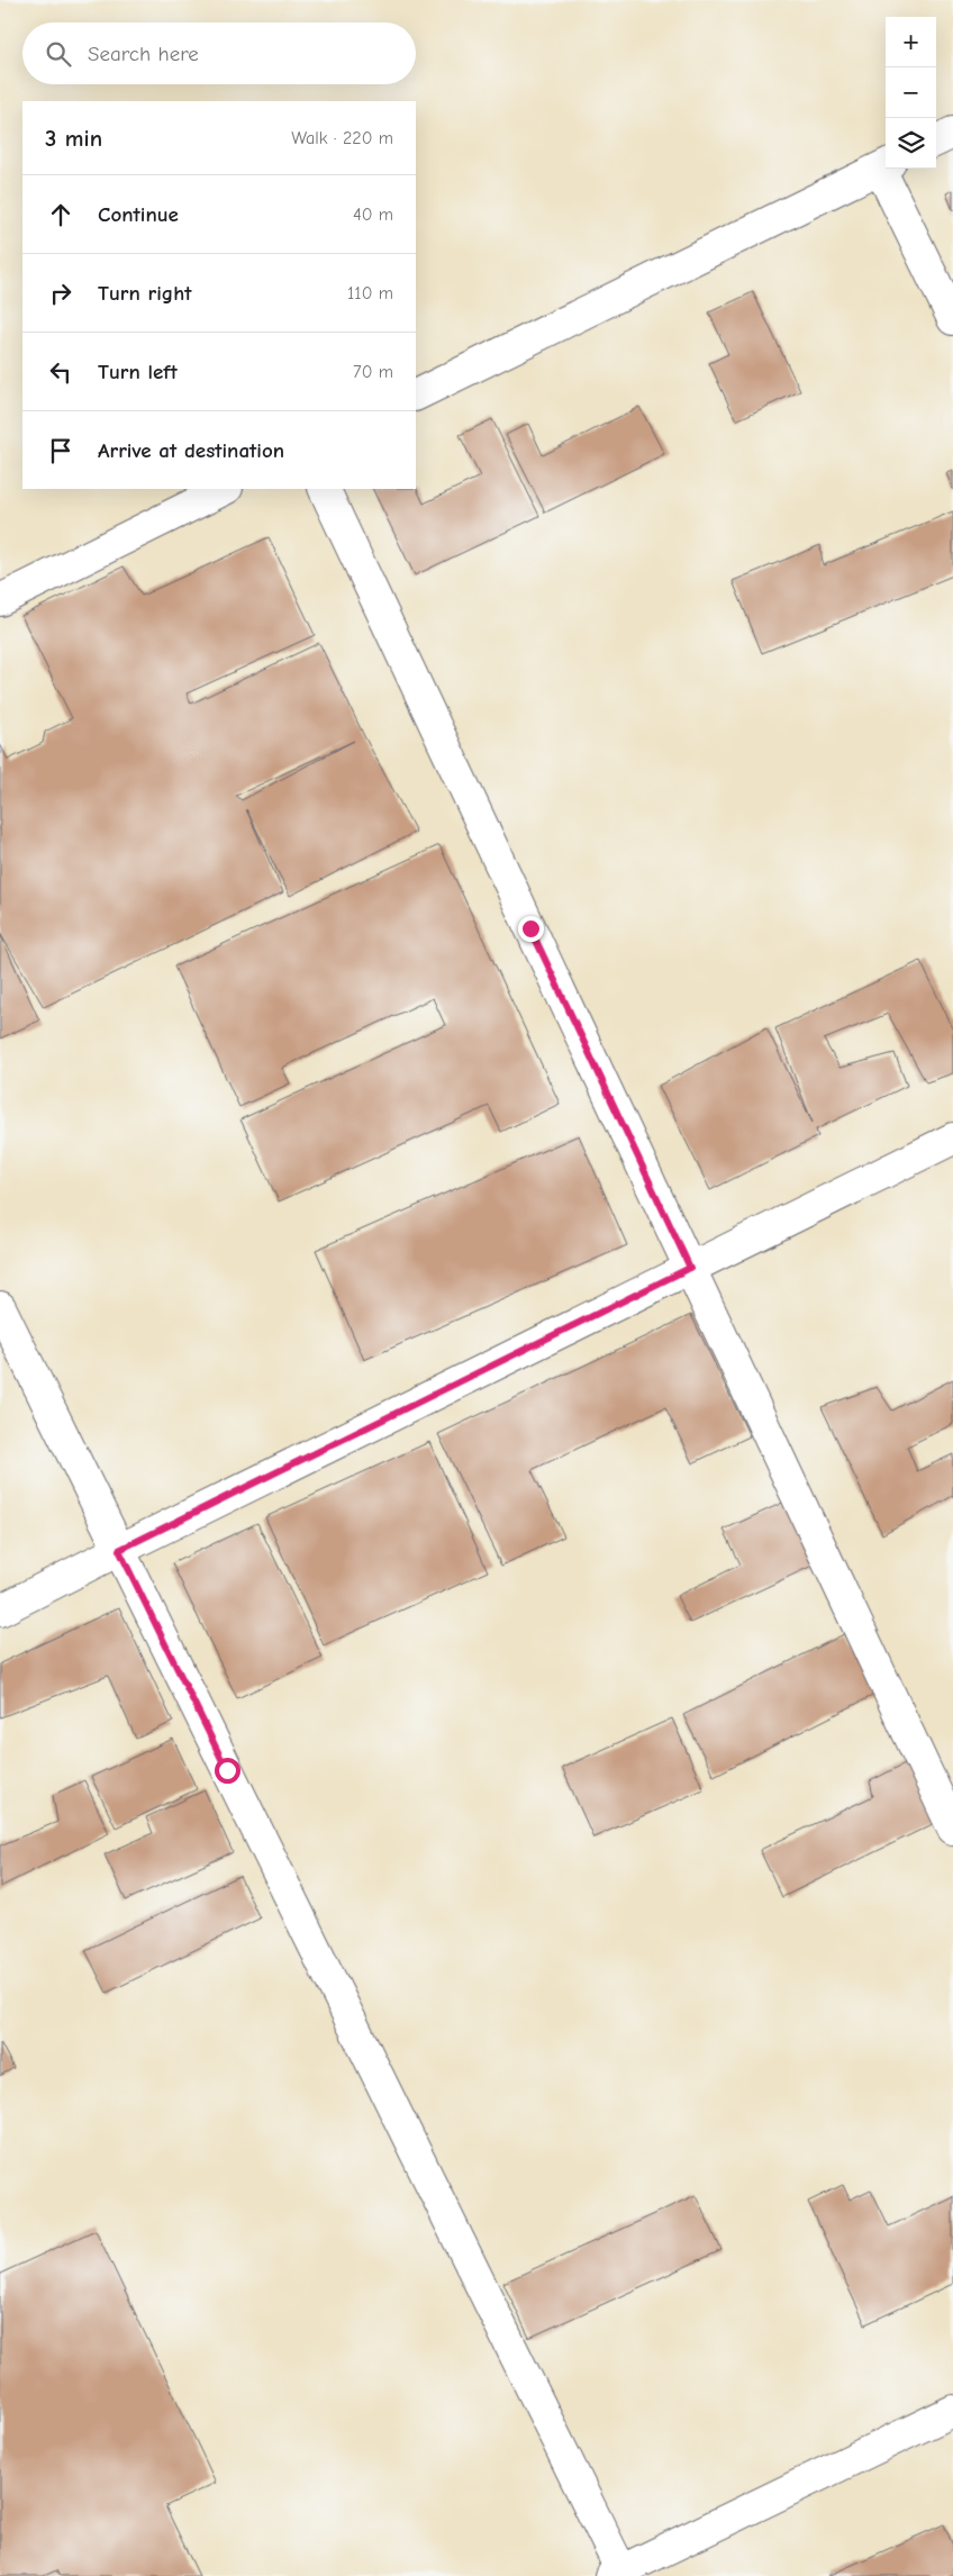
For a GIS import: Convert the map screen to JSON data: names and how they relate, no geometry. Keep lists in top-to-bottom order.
{
  "page": {
    "map_buttons": ["+", "−"],
    "search": "Search here",
    "heading": ["3 min", "Walk · 220 m"],
    "list": [
      ["Continue", "40 m"],
      ["Turn right", "110 m"],
      ["Turn left", "70 m"],
      "Arrive at destination"
    ]
  }
}
